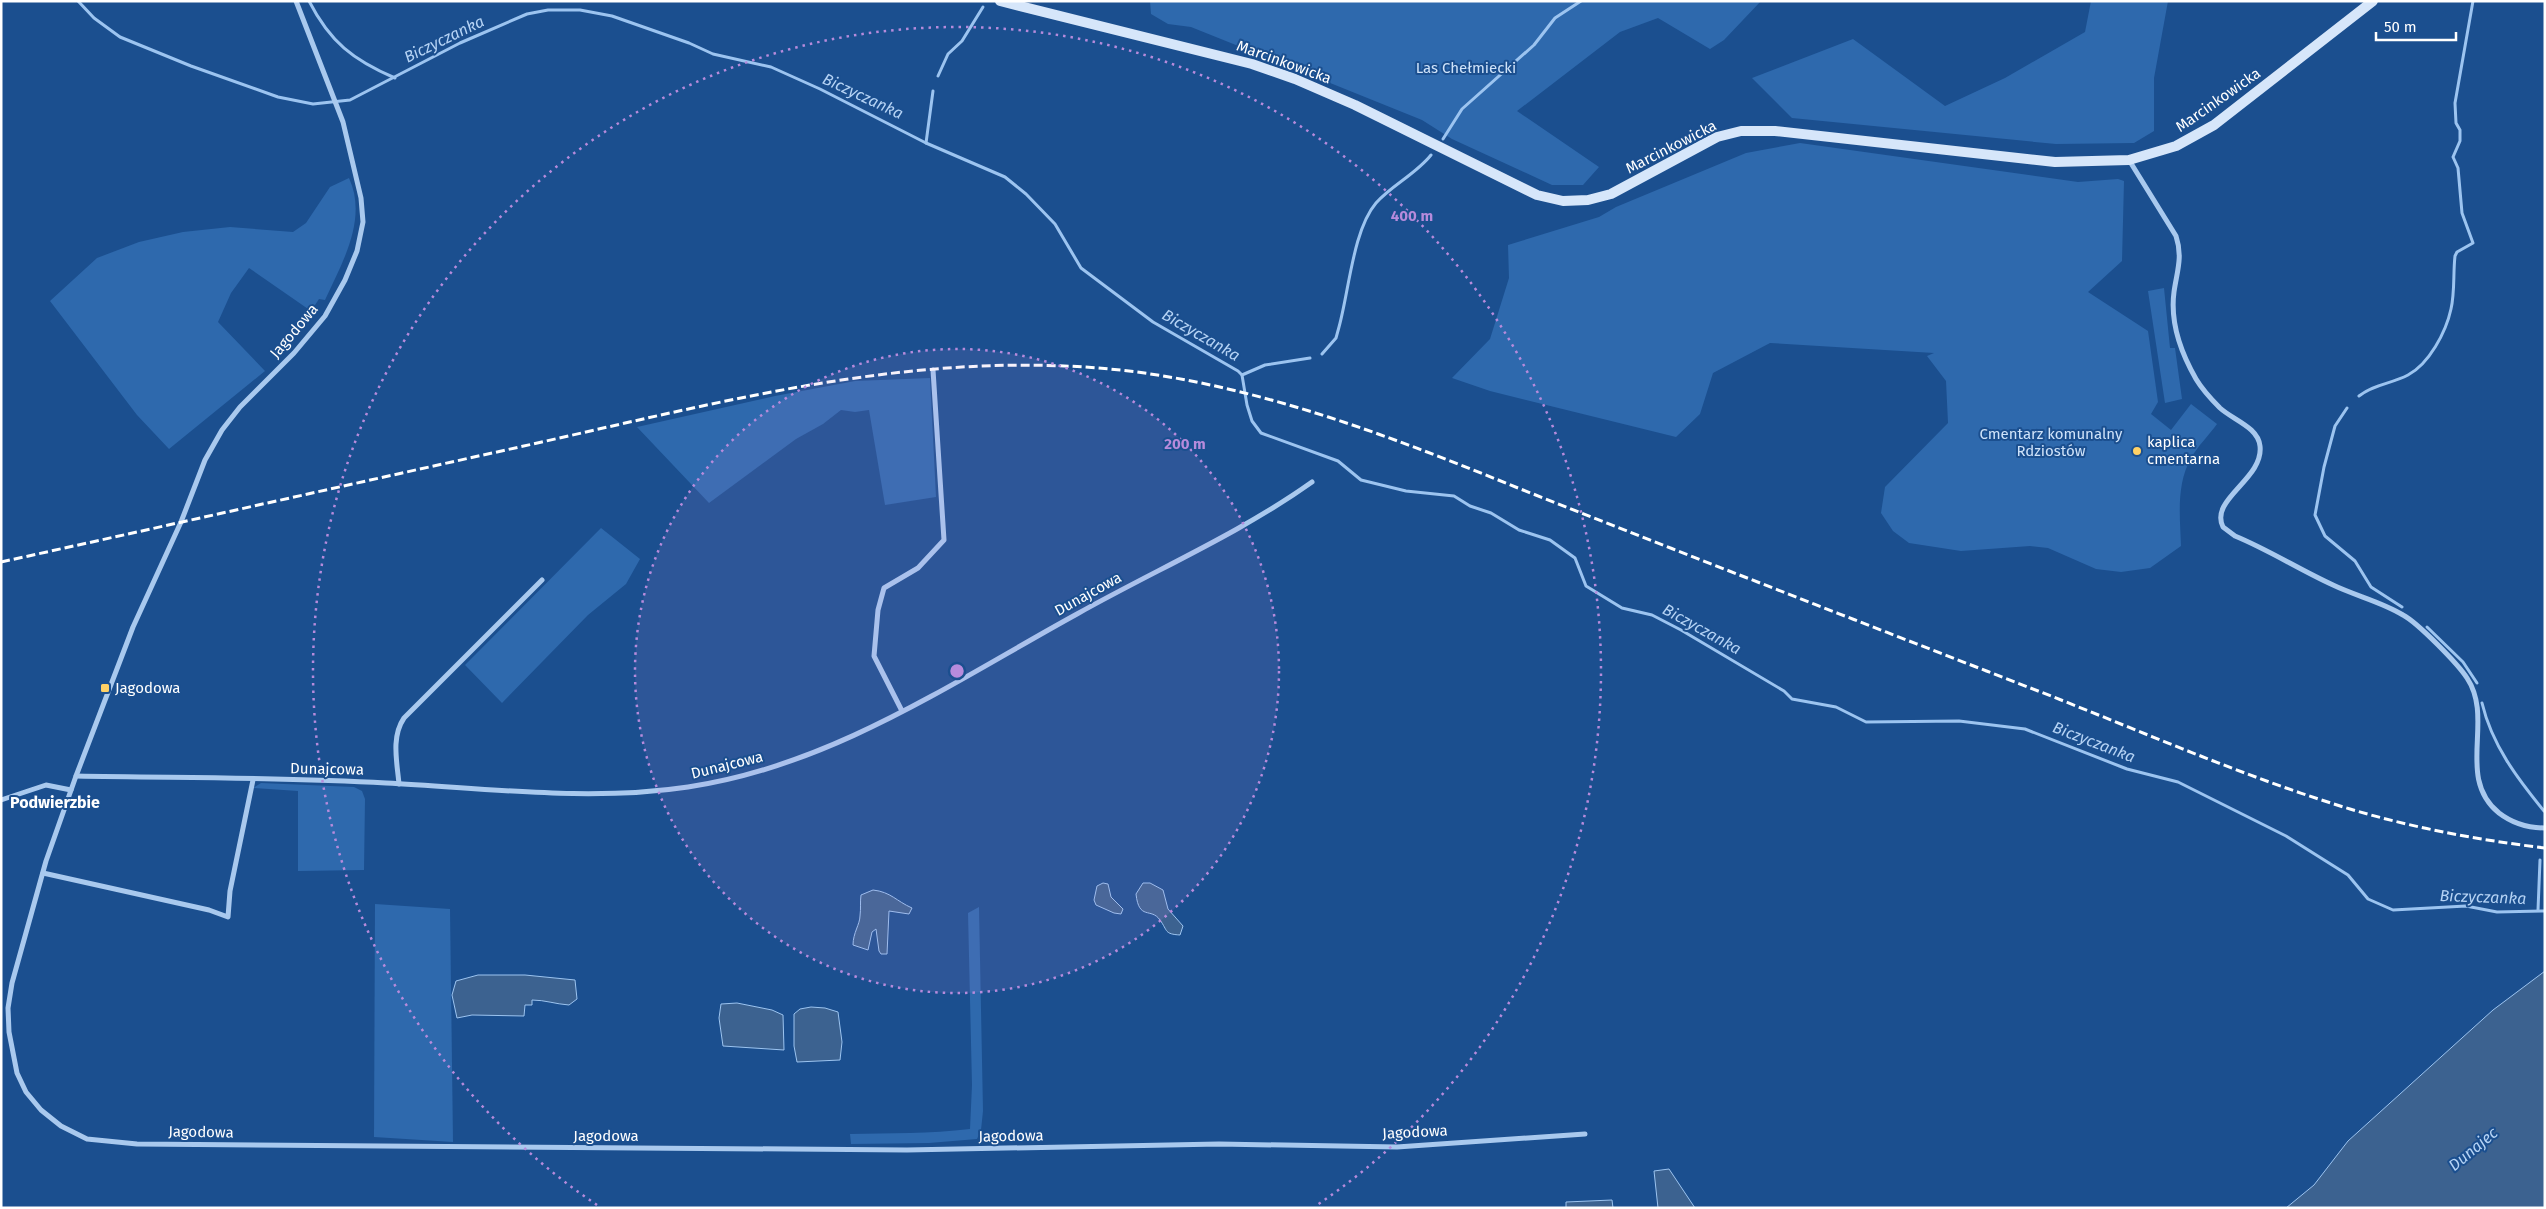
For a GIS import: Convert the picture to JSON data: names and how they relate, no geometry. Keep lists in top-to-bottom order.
{
  "streets": {
    "street": ["Marcinkowicka", "Jagodowa", "Dunajcowa"]
  },
  "crossings": [
    ["Jagodowa", "Dunajcowa"]
  ],
  "districts": ["Podwierzbie"],
  "water": ["Biczyczanka", "Dunajec"],
  "parks": ["Las Chełmiecki", "Cmentarz komunalny Rdziostów"],
  "places": {
    "other": ["kaplica cmentarna"],
    "transit": ["Jagodowa"]
  },
  "scale_bar": "50 m",
  "rings": ["400 m", "200 m"]
}
